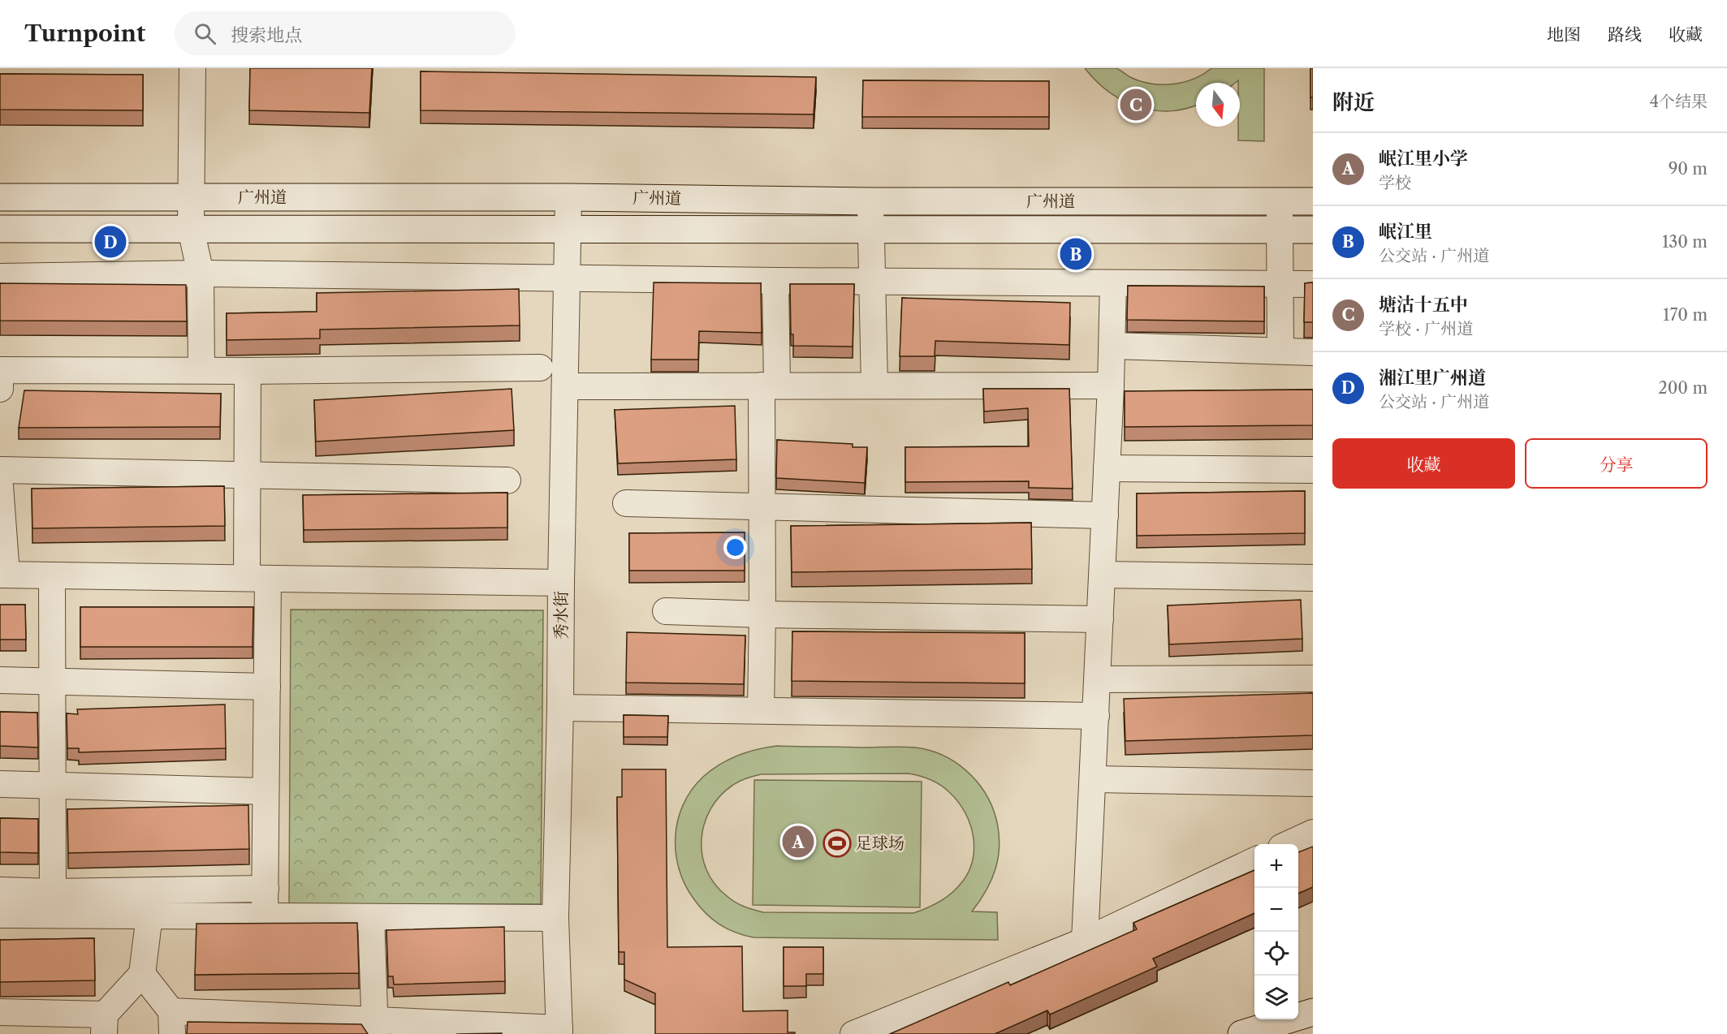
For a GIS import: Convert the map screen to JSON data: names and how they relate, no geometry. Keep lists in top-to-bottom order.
{
  "streets": {
    "street": ["广州道", "秀水街"]
  },
  "crossings": [
    ["广州道", "秀水街"]
  ],
  "places": {
    "sports": ["足球场"]
  },
  "north": "bottom",
  "page": {
    "header": "Turnpoint",
    "search": "搜索地点",
    "nav": ["地图", "路线", "收藏"],
    "heading": ["附近", "4个结果"],
    "pins": [
      "C",
      "D",
      "B",
      "A"
    ],
    "list": [
      {
        "mark": "A",
        "name": "岷江里小学",
        "note": "学校",
        "value": "90 m"
      },
      {
        "mark": "B",
        "name": "岷江里",
        "note": "公交站 · 广州道",
        "value": "130 m"
      },
      {
        "mark": "C",
        "name": "塘沽十五中",
        "note": "学校 · 广州道",
        "value": "170 m"
      },
      {
        "mark": "D",
        "name": "湘江里广州道",
        "note": "公交站 · 广州道",
        "value": "200 m"
      }
    ],
    "buttons": ["收藏", "分享"],
    "map_buttons": ["+", "−"]
  }
}
